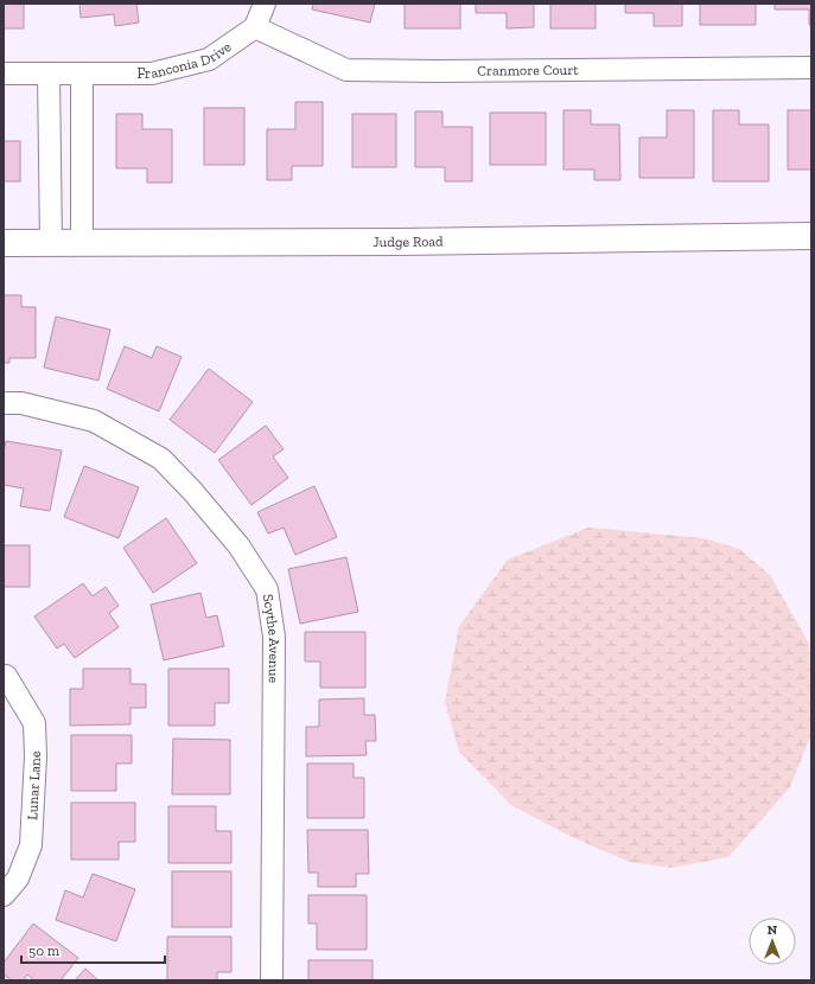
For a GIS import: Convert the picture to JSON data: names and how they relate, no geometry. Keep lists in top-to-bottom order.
{
  "streets": {
    "street": [
      "Franconia Drive",
      "Cranmore Court",
      "Judge Road",
      "Scythe Avenue",
      "Lunar Lane"
    ]
  },
  "crossings": [
    ["Franconia Drive", "Cranmore Court"]
  ],
  "scale_bar": "50 m",
  "north": "top"
}
